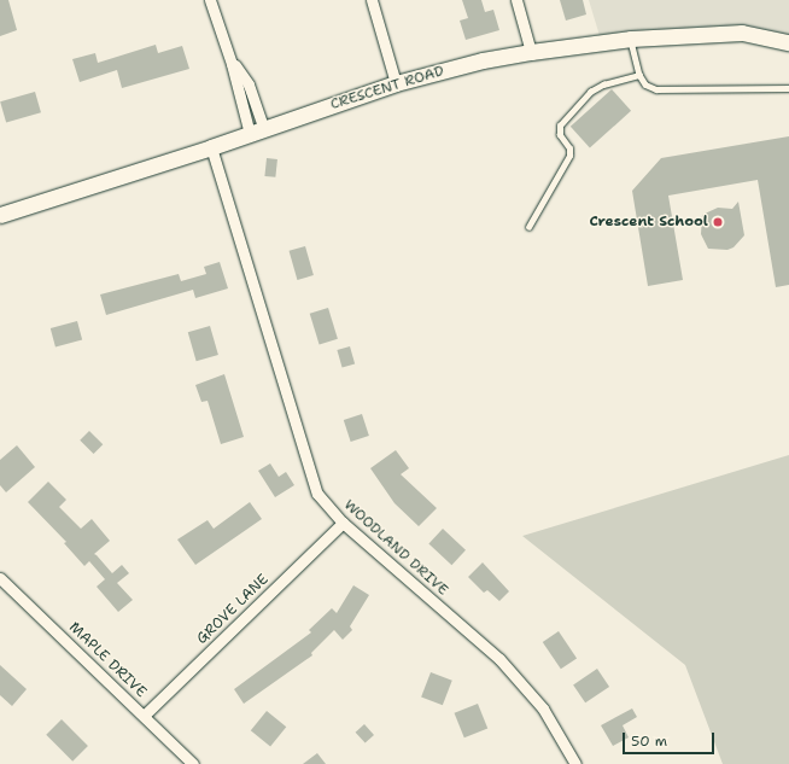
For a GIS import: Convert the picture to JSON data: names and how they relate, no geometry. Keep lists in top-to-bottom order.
{
  "streets": {
    "street": [
      "CRESCENT ROAD",
      "WOODLAND DRIVE",
      "GROVE LANE",
      "MAPLE DRIVE"
    ]
  },
  "crossings": [
    ["CRESCENT ROAD", "WOODLAND DRIVE"],
    ["WOODLAND DRIVE", "GROVE LANE"],
    ["GROVE LANE", "MAPLE DRIVE"]
  ],
  "places": ["Crescent School"],
  "scale_bar": "50 m"
}
